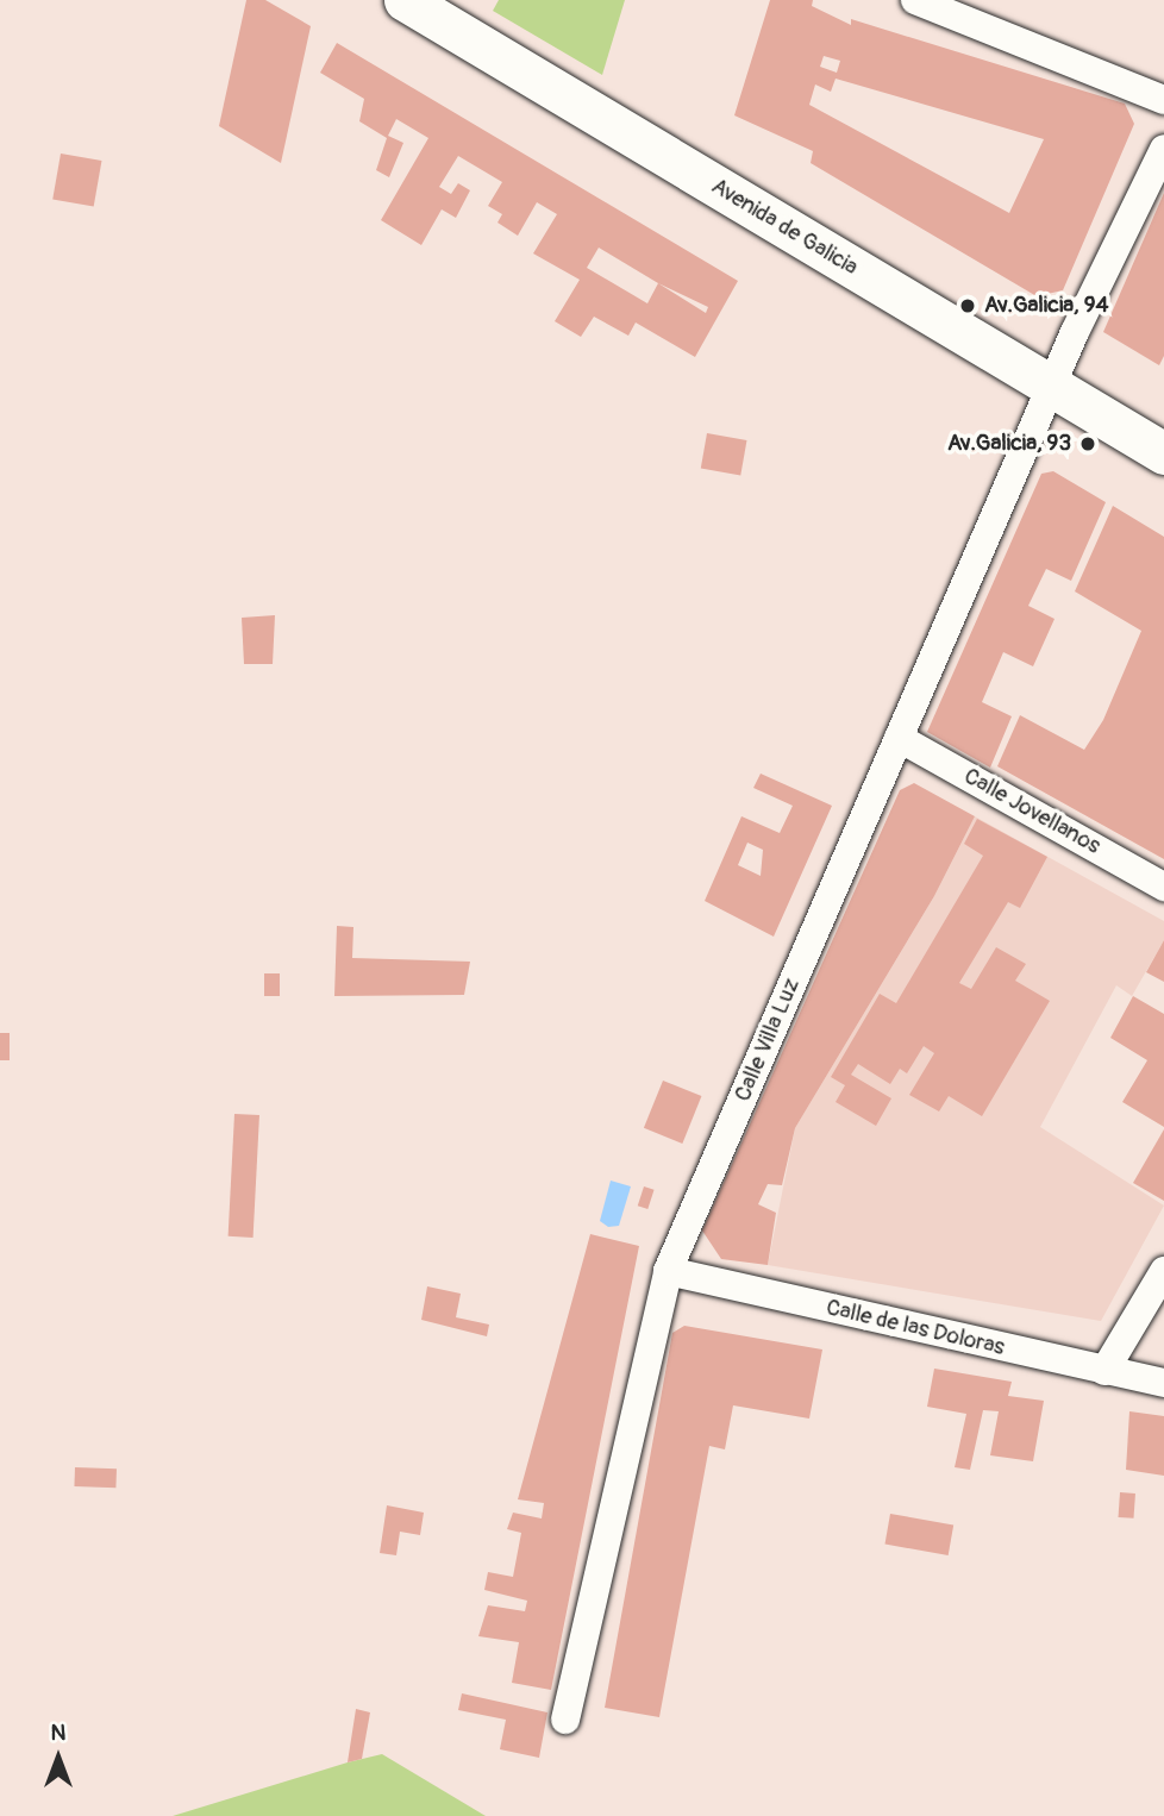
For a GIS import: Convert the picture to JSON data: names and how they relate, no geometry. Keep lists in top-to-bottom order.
{
  "streets": {
    "main road": ["Avenida de Galicia"],
    "street": ["Calle Jovellanos", "Calle Villa Luz", "Calle de las Doloras"]
  },
  "crossings": [
    ["Avenida de Galicia", "Calle Villa Luz"],
    ["Calle Jovellanos", "Calle Villa Luz"],
    ["Calle Villa Luz", "Calle de las Doloras"]
  ],
  "places": ["Av.Galicia, 94", "Av.Galicia, 93"],
  "north": "top"
}
